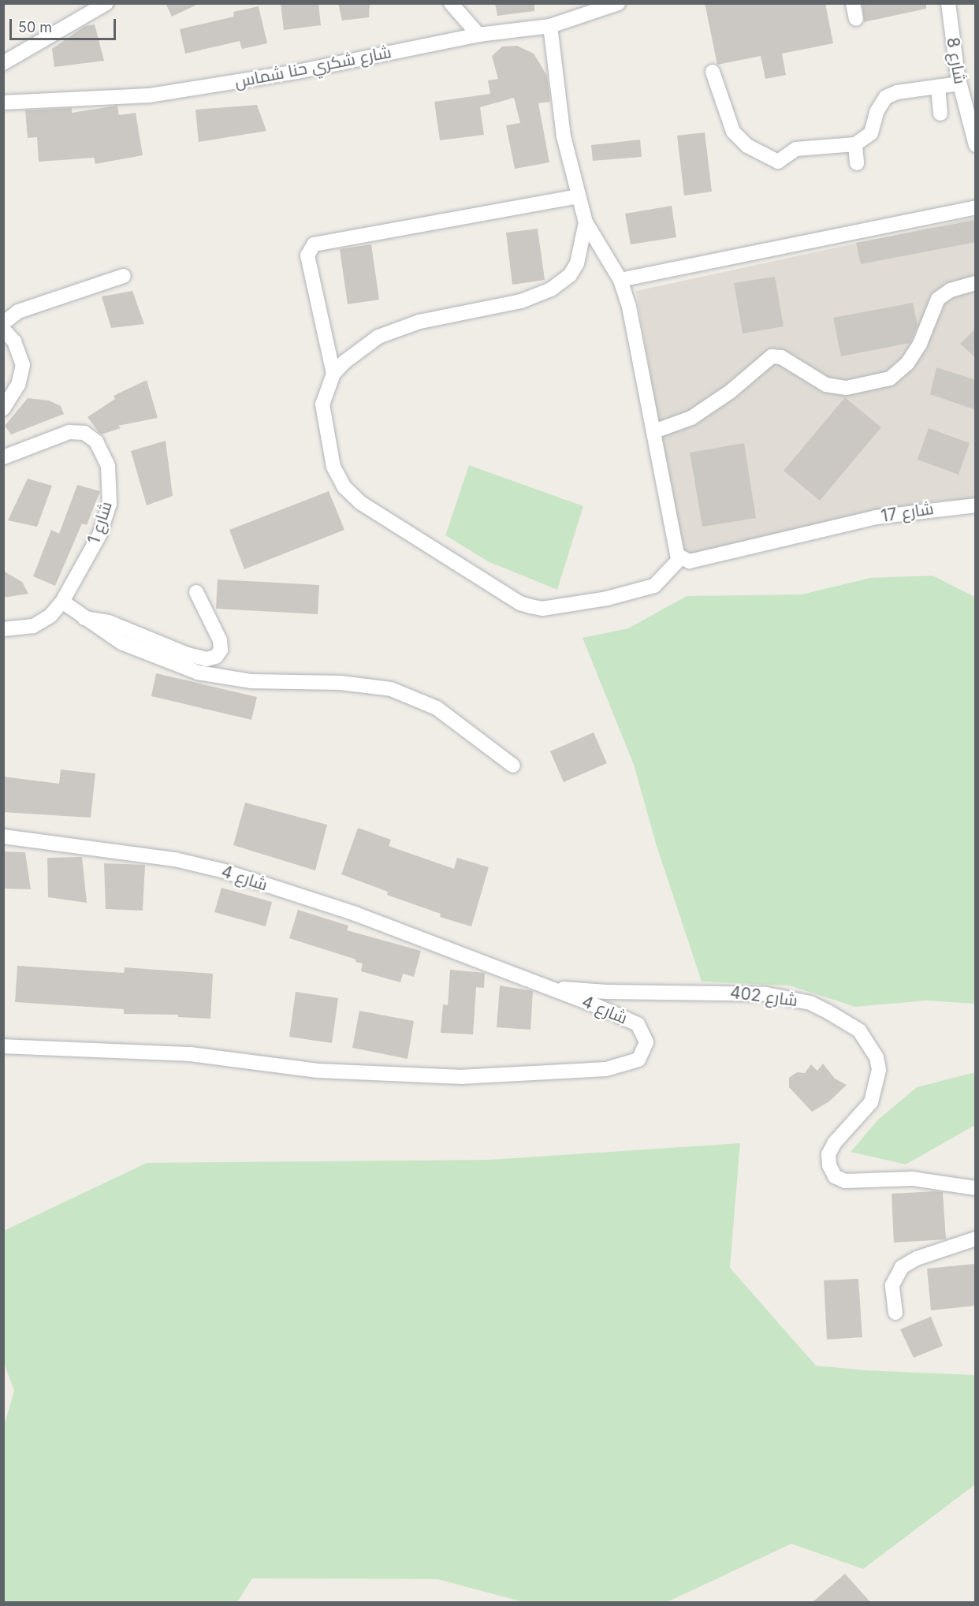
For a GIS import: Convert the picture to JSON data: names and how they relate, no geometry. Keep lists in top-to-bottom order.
{
  "streets": {
    "street": [
      "شارع 8",
      "شارع شكري حنا شماس",
      "شارع 17",
      "شارع 1",
      "شارع 4",
      "شارع 402"
    ]
  },
  "crossings": [
    ["شارع 4", "شارع 402"]
  ],
  "scale_bar": "50 m"
}
